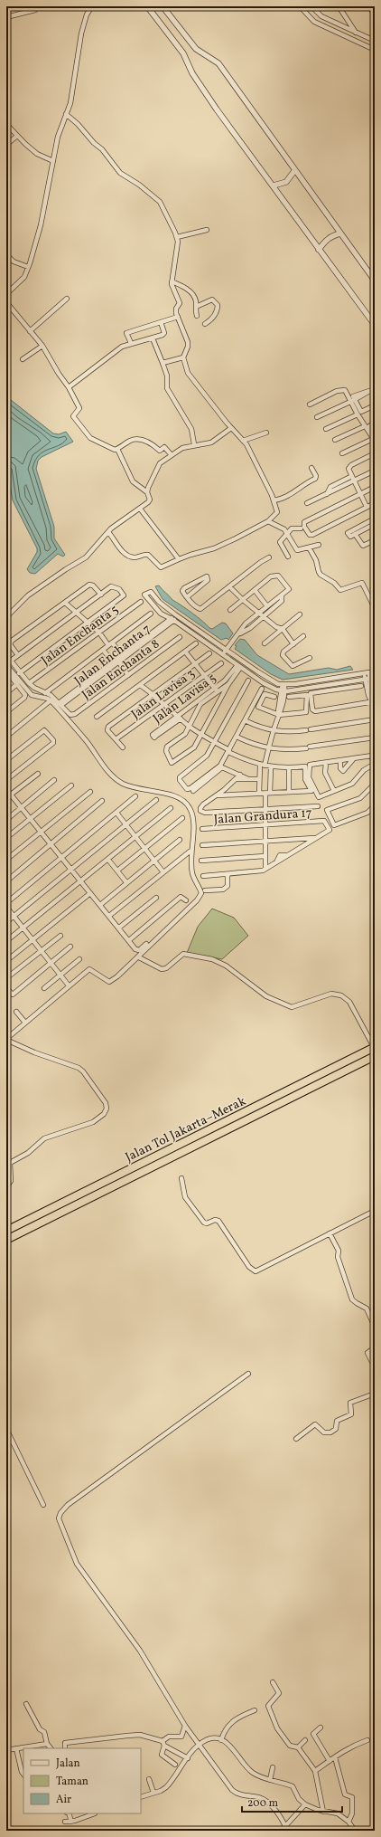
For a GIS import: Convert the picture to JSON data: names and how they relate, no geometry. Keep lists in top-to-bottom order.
{
  "streets": {
    "highway": ["Jalan Tol Jakarta–Merak"],
    "street": [
      "Jalan Enchanta 5",
      "Jalan Enchanta 7",
      "Jalan Enchanta 8",
      "Jalan Lavisa 3",
      "Jalan Lavisa 5",
      "Jalan Grandura 17"
    ]
  },
  "crossings": [
    ["Jalan Enchanta 7", "Jalan Enchanta 8"]
  ],
  "legend": ["Jalan", "Taman", "Air"],
  "scale_bar": "200 m"
}
